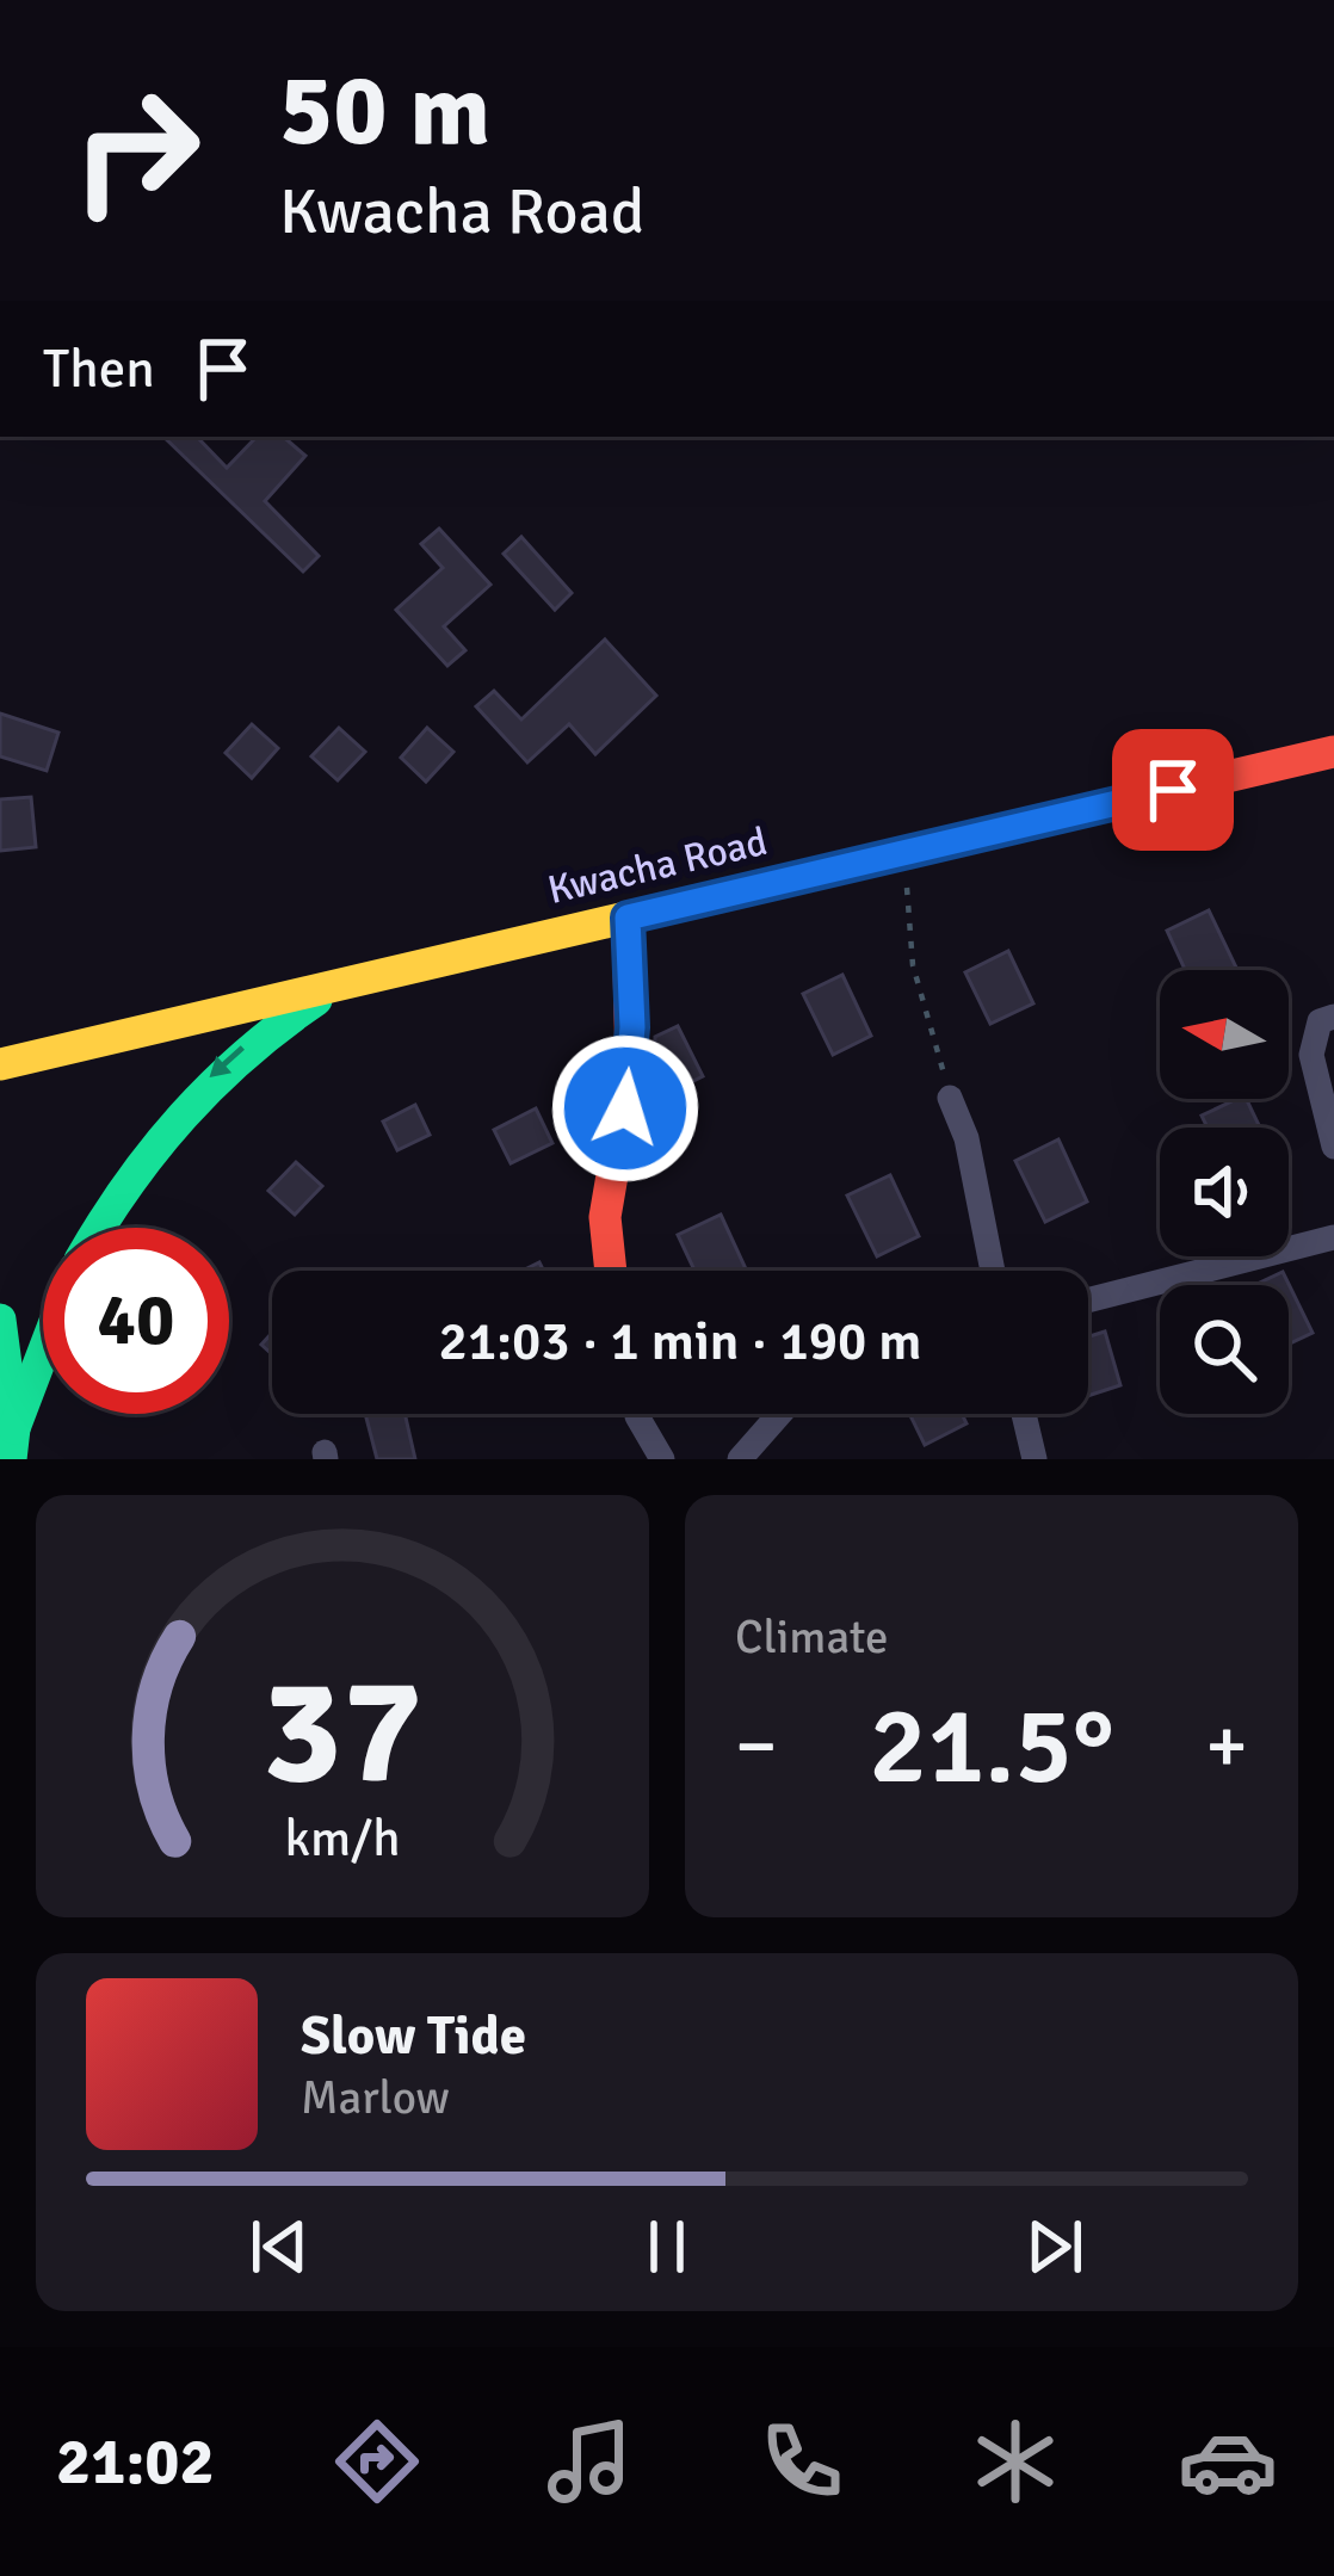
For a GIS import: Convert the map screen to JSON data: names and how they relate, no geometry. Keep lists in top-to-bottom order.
{
  "streets": {
    "main road": ["Kwacha Road"]
  },
  "north": "left",
  "page": {
    "turn": ["50 m", "Kwacha Road"],
    "then": "Then",
    "limit": "40",
    "trip": "21:03 · 1 min · 190 m",
    "tile": "Climate",
    "heat": ["−", "21.5°", "+"],
    "song": ["Slow Tide", "Marlow"],
    "tabs": "21:02",
    "gauge": ["37", "km/h"]
  }
}
